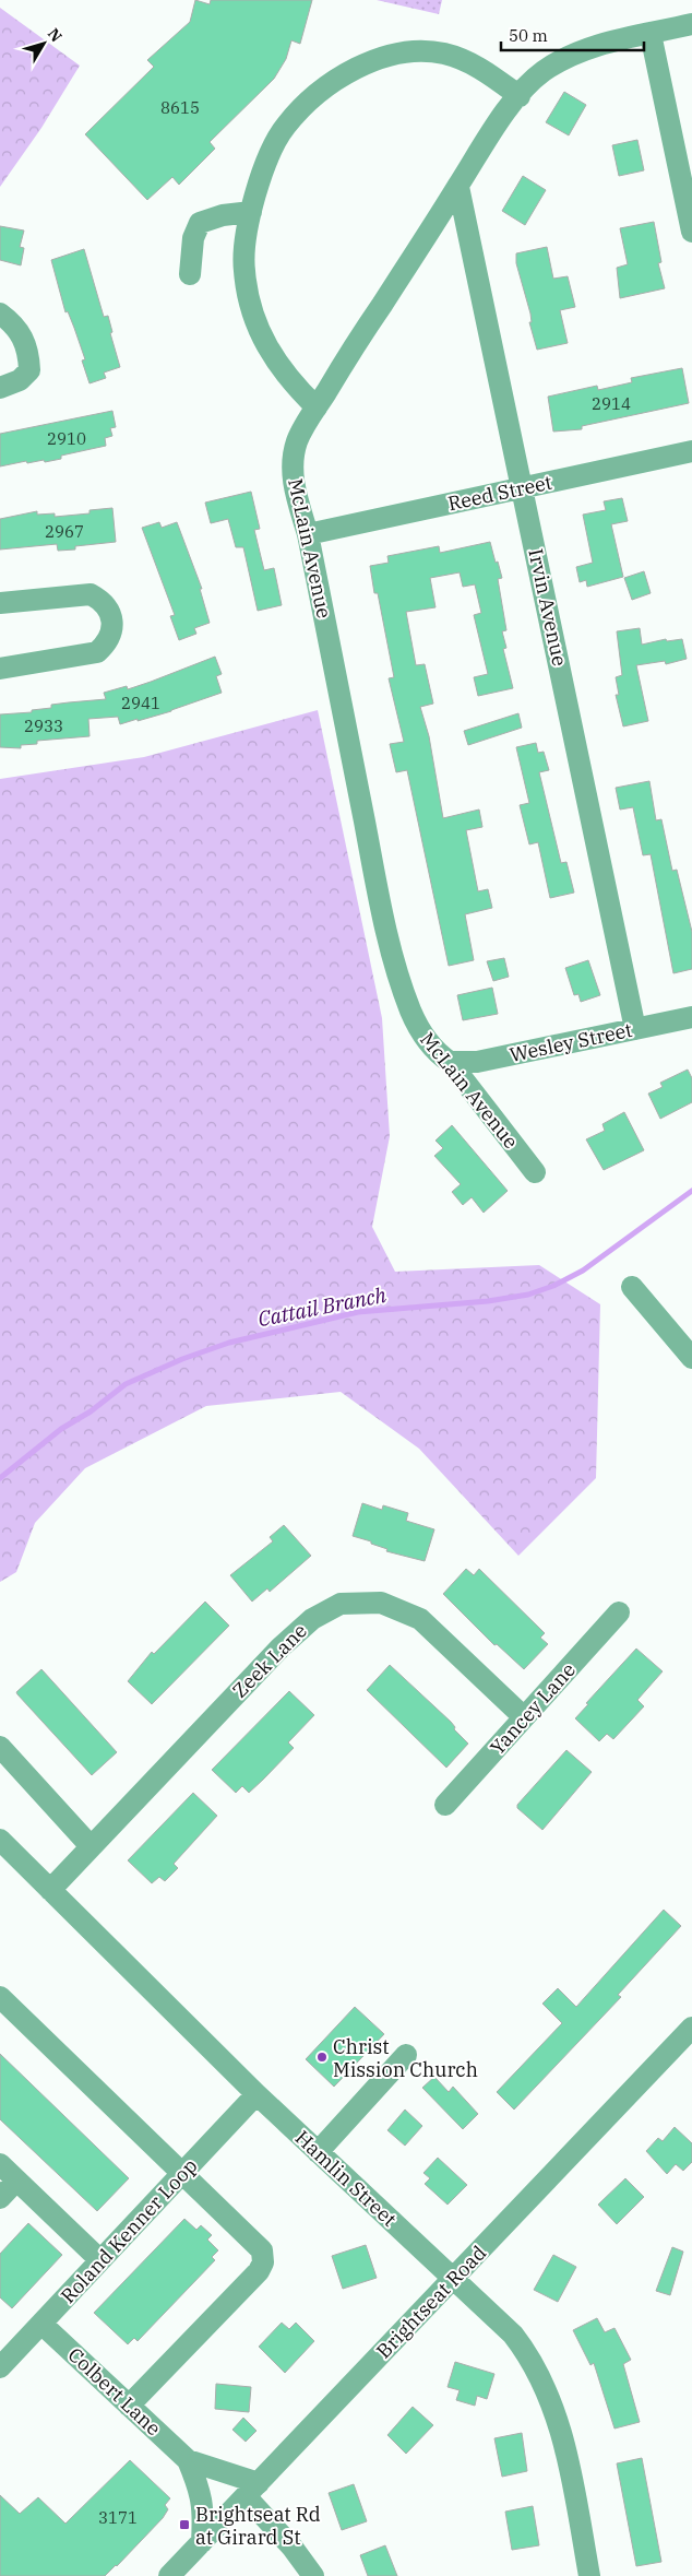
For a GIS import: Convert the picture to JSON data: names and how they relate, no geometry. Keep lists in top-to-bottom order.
{
  "streets": {
    "street": [
      "Reed Street",
      "McLain Avenue",
      "Irvin Avenue",
      "Wesley Street",
      "Zeek Lane",
      "Yancey Lane",
      "Hamlin Street",
      "Roland Kenner Loop",
      "Brightseat Road",
      "Colbert Lane"
    ]
  },
  "crossings": [
    ["Reed Street", "McLain Avenue"],
    ["Reed Street", "Irvin Avenue"],
    ["McLain Avenue", "Irvin Avenue"],
    ["McLain Avenue", "Wesley Street"],
    ["Irvin Avenue", "Wesley Street"],
    ["Zeek Lane", "Yancey Lane"],
    ["Zeek Lane", "Hamlin Street"],
    ["Hamlin Street", "Roland Kenner Loop"],
    ["Hamlin Street", "Brightseat Road"],
    ["Roland Kenner Loop", "Colbert Lane"],
    ["Brightseat Road", "Colbert Lane"]
  ],
  "water": ["Cattail Branch"],
  "places": {
    "other": ["Christ Mission Church"],
    "transit": ["Brightseat Rd at Girard St"]
  },
  "house_numbers": [
    "8615",
    "2914",
    "2910",
    "2967",
    "2941",
    "2933",
    "3171"
  ],
  "scale_bar": "50 m",
  "north": "top right"
}
